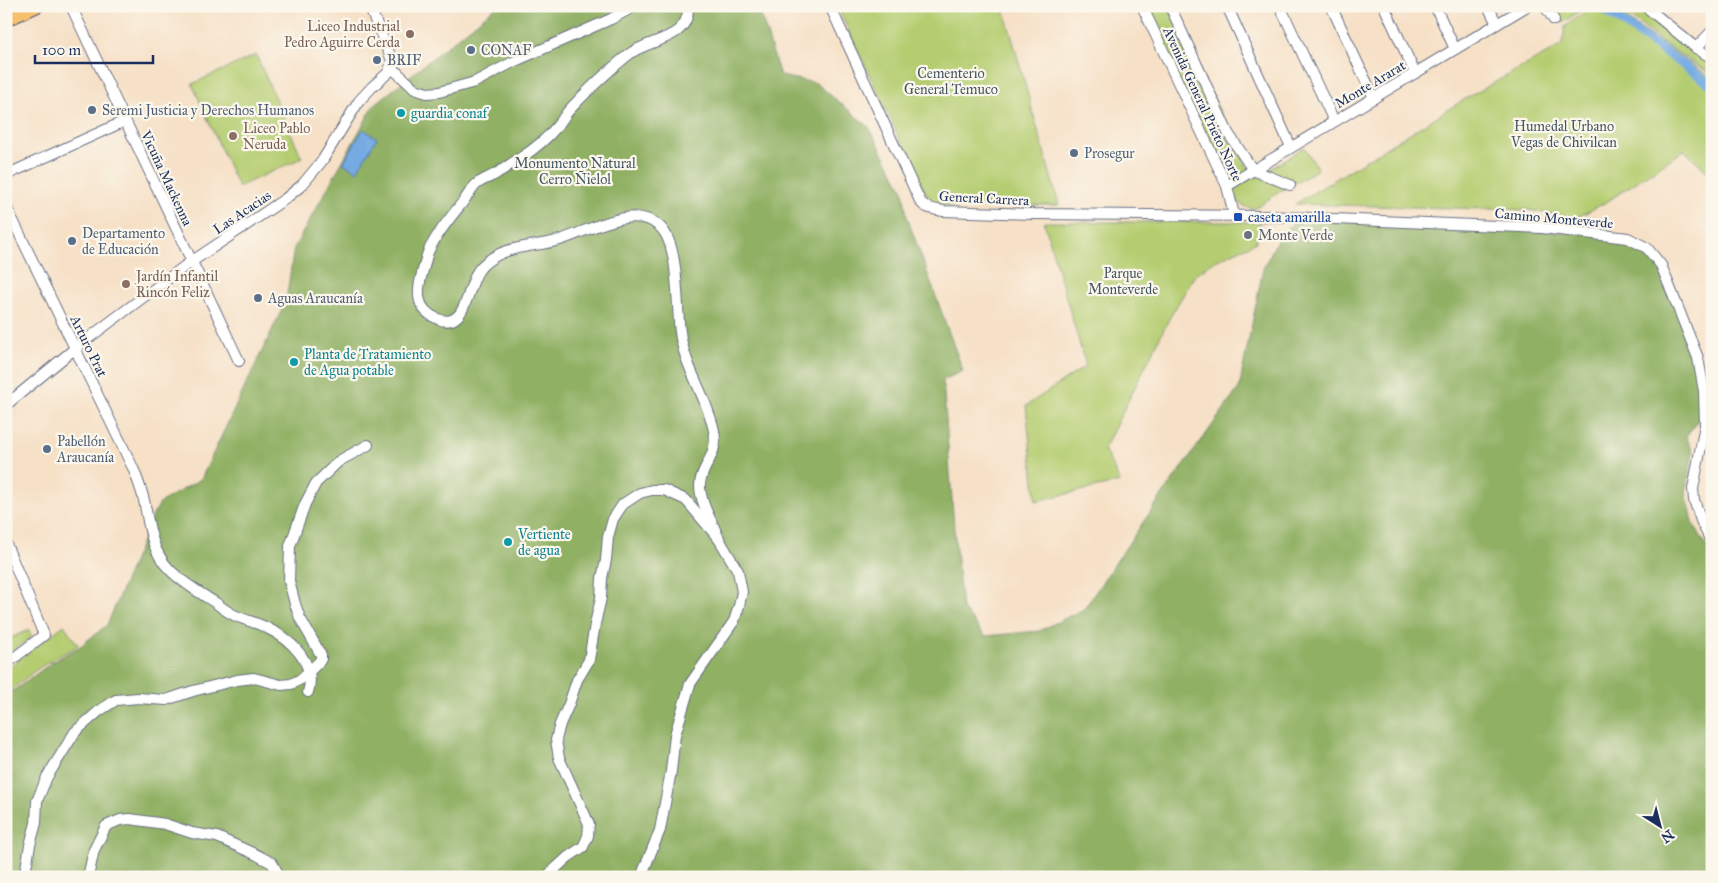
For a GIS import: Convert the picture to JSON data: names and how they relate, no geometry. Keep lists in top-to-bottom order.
{
  "streets": {
    "street": [
      "Monte Ararat",
      "Avenida General Prieto Norte",
      "Vicuña Mackenna",
      "General Carrera",
      "Las Acacias",
      "Camino Monteverde",
      "Arturo Prat"
    ]
  },
  "crossings": [
    ["Monte Ararat", "Avenida General Prieto Norte"],
    ["Avenida General Prieto Norte", "General Carrera"],
    ["Avenida General Prieto Norte", "Camino Monteverde"],
    ["Vicuña Mackenna", "Las Acacias"],
    ["General Carrera", "Camino Monteverde"],
    ["Las Acacias", "Arturo Prat"]
  ],
  "parks": [
    "Cementerio General Temuco",
    "Humedal Urbano Vegas de Chivilcan",
    "Monumento Natural Cerro Ñielol",
    "Parque Monteverde"
  ],
  "places": {
    "other": [
      "Liceo Industrial Pedro Aguirre Cerda",
      "CONAF",
      "BRIF",
      "Seremi Justicia y Derechos Humanos",
      "guardia conaf",
      "Liceo Pablo Neruda",
      "Prosegur",
      "Monte Verde",
      "Departamento de Educación",
      "Jardín Infantil Rincón Feliz",
      "Aguas Araucanía",
      "Planta de Tratamiento de Agua potable",
      "Pabellón Araucanía",
      "Vertiente de agua"
    ],
    "transit": ["caseta amarilla"]
  },
  "scale_bar": "100 m",
  "north": "bottom right"
}
